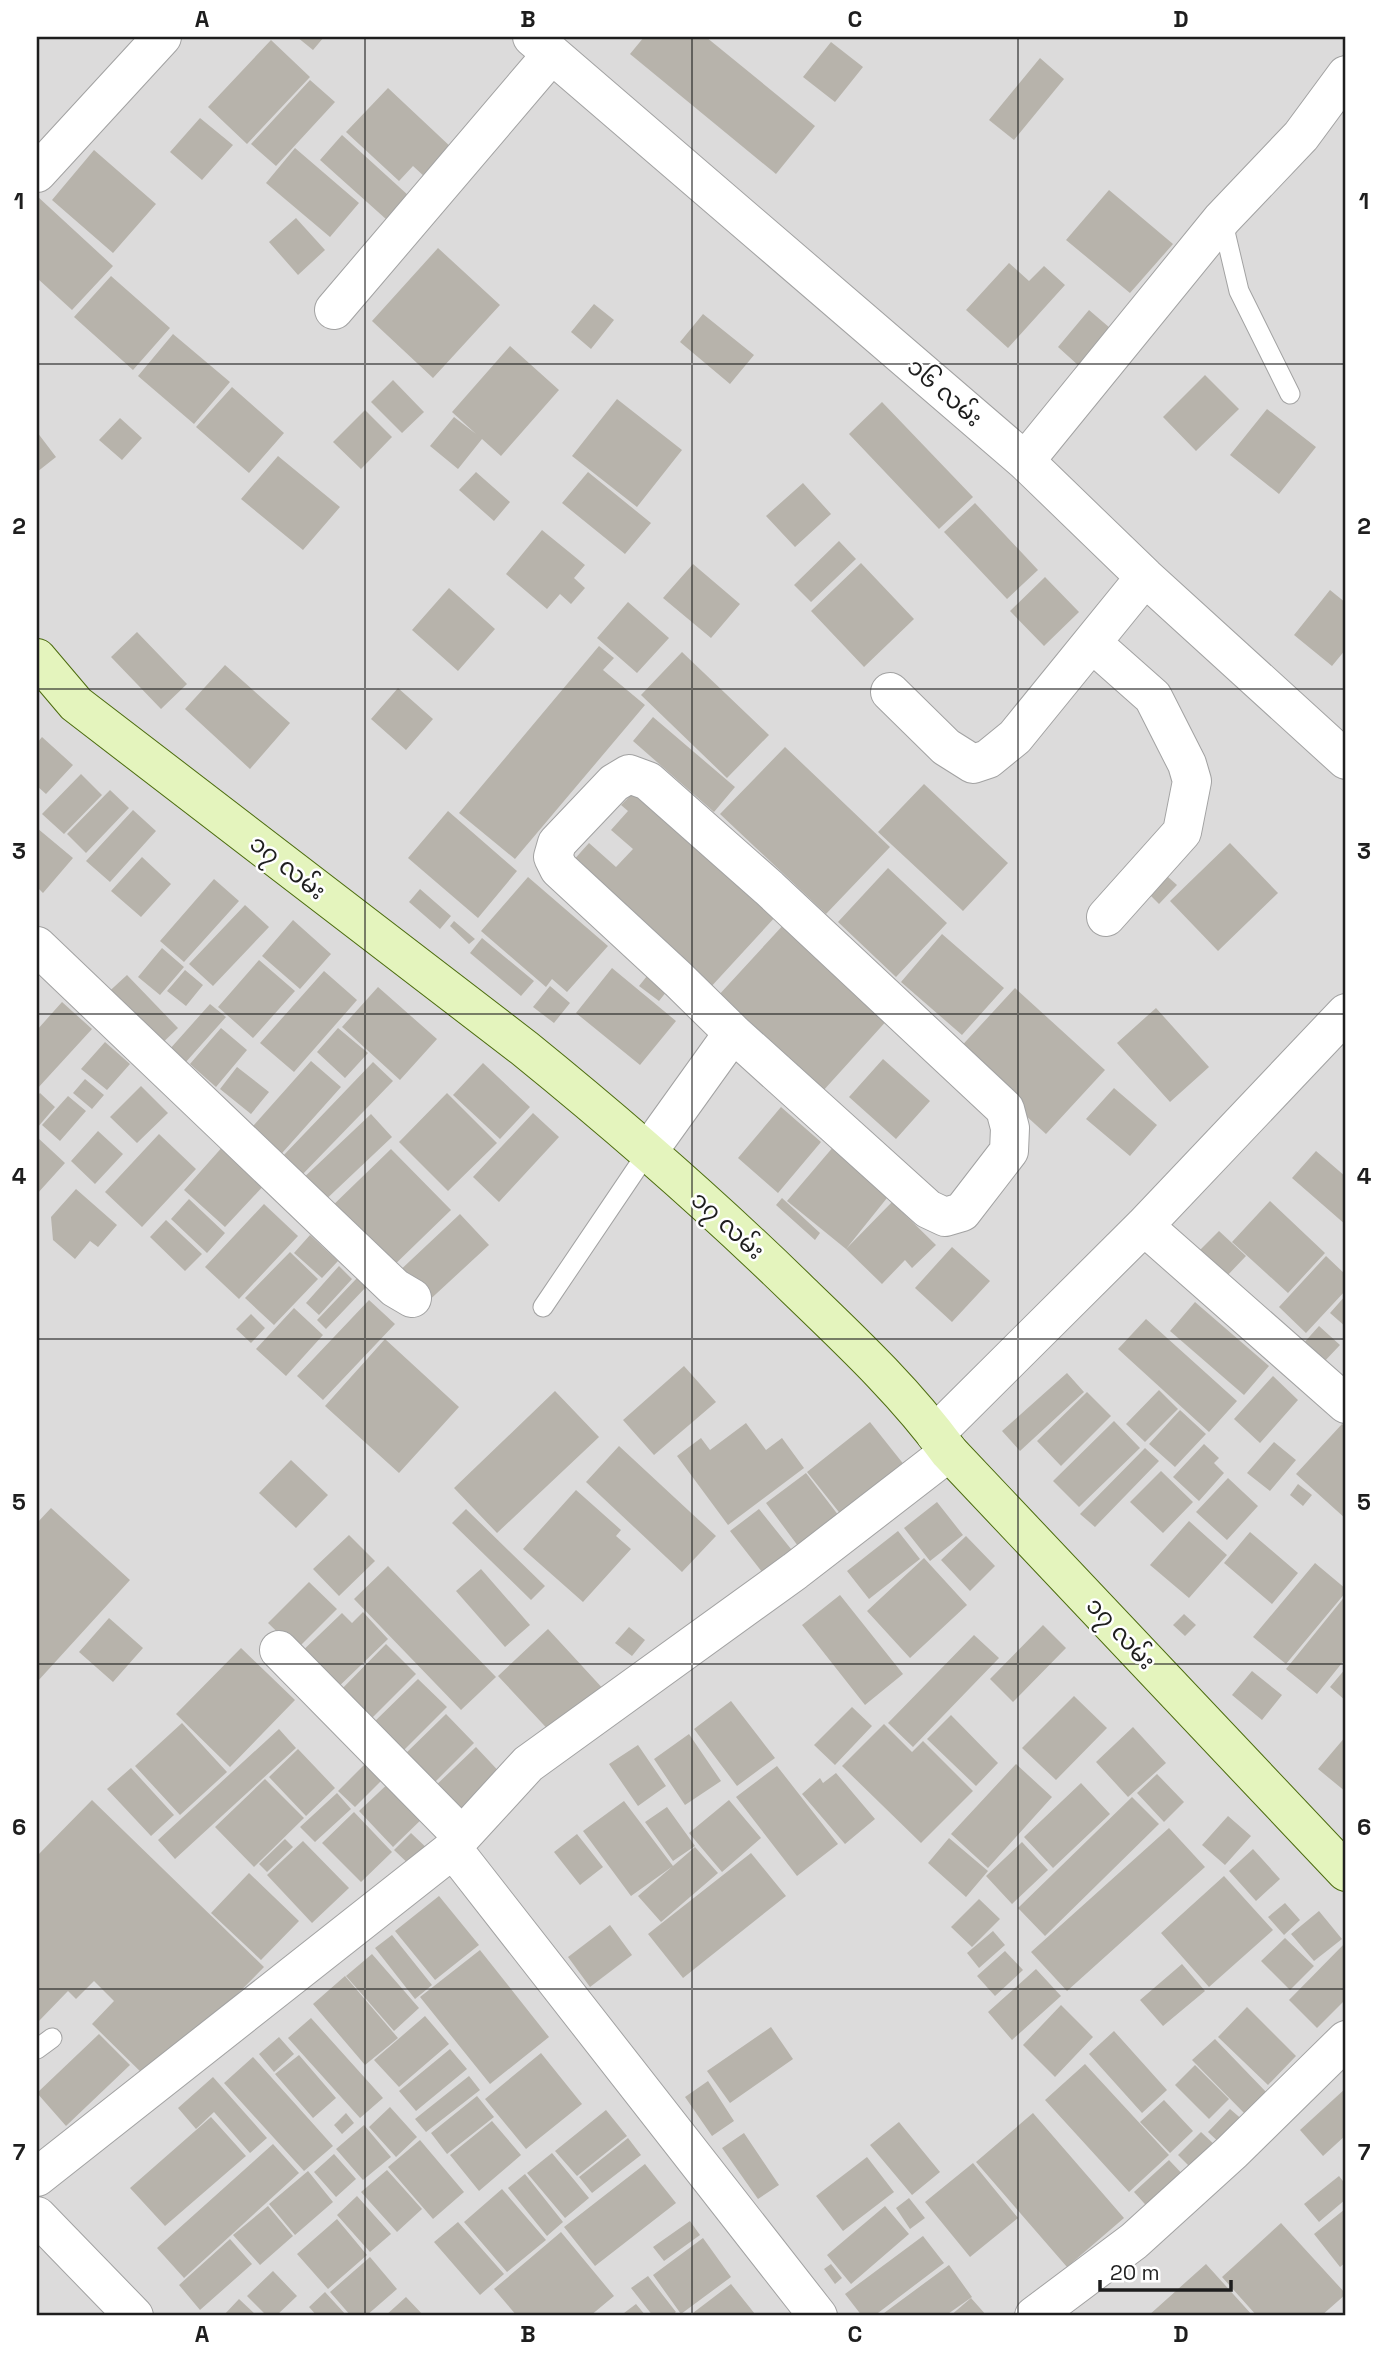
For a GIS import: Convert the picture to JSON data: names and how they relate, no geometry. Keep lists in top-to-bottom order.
{
  "streets": {
    "street": ["၁၆ လမ်း", "၁၇ လမ်း"]
  },
  "scale_bar": "20 m",
  "grid": {
    "columns": [
      "A",
      "B",
      "C",
      "D"
    ],
    "rows": [
      "1",
      "2",
      "3",
      "4",
      "5",
      "6",
      "7"
    ]
  }
}
